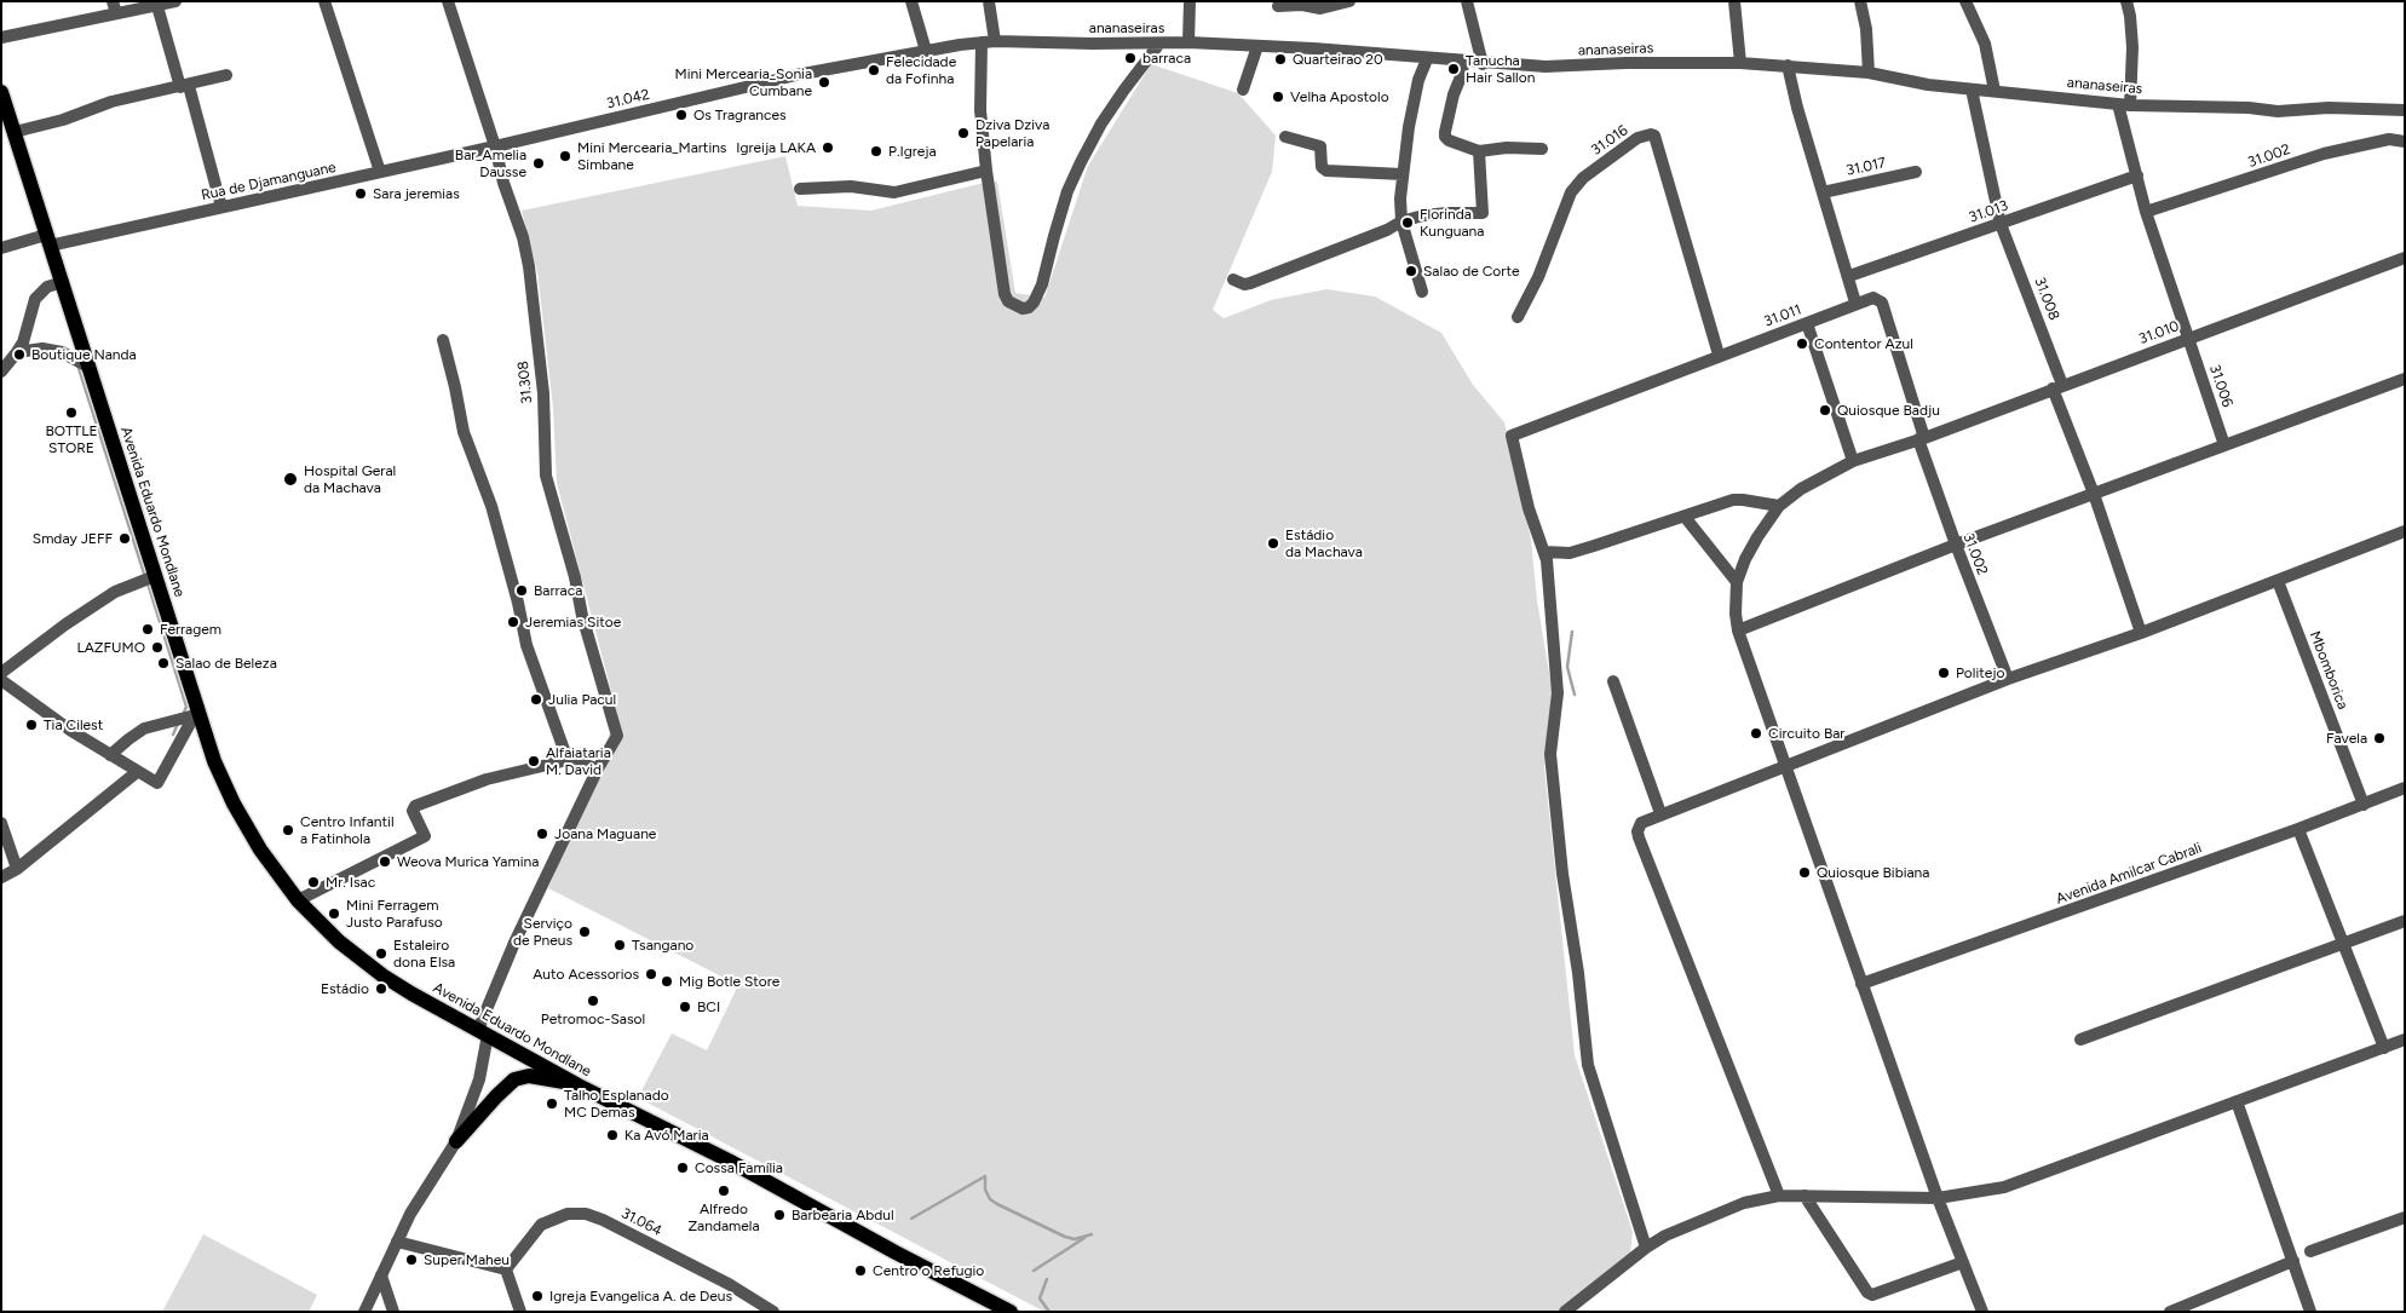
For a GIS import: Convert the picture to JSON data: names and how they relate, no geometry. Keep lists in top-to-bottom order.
{
  "streets": {
    "main road": ["Avenida Eduardo Mondlane"],
    "street": [
      "ananaseiras",
      "31.042",
      "31.016",
      "31.002",
      "31.017",
      "Rua de Djamanguane",
      "31.013",
      "31.008",
      "31.011",
      "31.010",
      "31.308",
      "31.006",
      "Mbomborica",
      "Avenida Amilcar Cabrali",
      "31.064"
    ]
  },
  "crossings": [
    ["ananaseiras", "31.042"],
    ["ananaseiras", "31.008"],
    ["ananaseiras", "31.006"],
    ["31.042", "Rua de Djamanguane"],
    ["31.042", "31.308"],
    ["31.016", "31.011"],
    ["31.002", "31.011"],
    ["31.002", "31.010"],
    ["31.002", "31.006"],
    ["Rua de Djamanguane", "31.308"],
    ["Rua de Djamanguane", "Avenida Eduardo Mondlane"],
    ["31.013", "31.008"],
    ["31.013", "31.006"],
    ["31.008", "31.010"],
    ["31.010", "31.006"],
    ["31.308", "Avenida Eduardo Mondlane"],
    ["Mbomborica", "Avenida Amilcar Cabrali"]
  ],
  "places": [
    "barraca",
    "Quarteirao 20",
    "Tanucha Hair Sallon",
    "Felecidade da Fofinha",
    "Mini Mercearia_Sonia Cumbane",
    "Velha Apostolo",
    "Os Tragrances",
    "Dziva Dziva Papelaria",
    "Igreija LAKA",
    "P.Igreja",
    "Mini Mercearia_Martins Simbane",
    "Bar_Amelia Dausse",
    "Sara jeremias",
    "Florinda Kunguana",
    "Salao de Corte",
    "Contentor Azul",
    "Boutique Nanda",
    "Quiosque Badju",
    "BOTTLE STORE",
    "Hospital Geral da Machava",
    "Smday JEFF",
    "Estádio da Machava",
    "Barraca",
    "Jeremias Sitoe",
    "Ferragem",
    "LAZFUMO",
    "Salao de Beleza",
    "Politejo",
    "Julia Pacul",
    "Tia Cilest",
    "Circuito Bar",
    "Favela",
    "Alfaiataria M. David",
    "Centro Infantil a Fatinhola",
    "Joana Maguane",
    "Weova Murica Yamina",
    "Quiosque Bibiana",
    "Mr. Isac",
    "Mini Ferragem Justo Parafuso",
    "Serviço de Pneus",
    "Tsangano",
    "Estaleiro dona Elsa",
    "Auto Acessorios",
    "Mig Botle Store",
    "Estádio",
    "Petromoc-Sasol",
    "BCI",
    "Talho Esplanado MC Demas",
    "Ka Avó Maria",
    "Cossa Família",
    "Alfredo Zandamela",
    "Barbearia Abdul",
    "Super Maheu",
    "Centro o Refugio",
    "Igreja Evangelica A. de Deus"
  ]
}
